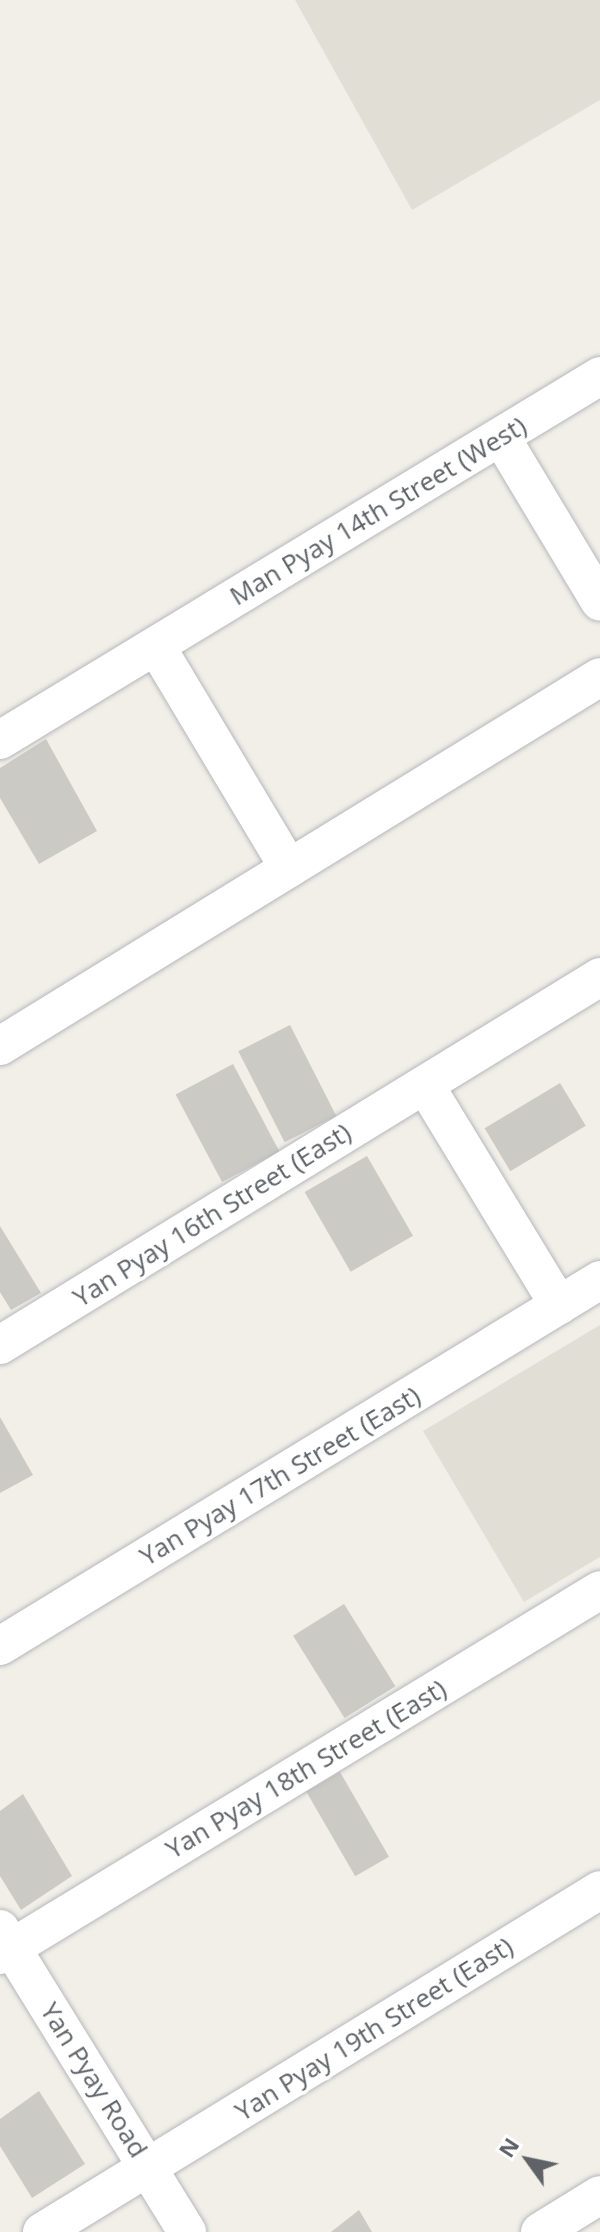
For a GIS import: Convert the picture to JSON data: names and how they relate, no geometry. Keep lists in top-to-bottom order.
{
  "streets": {
    "street": [
      "Man Pyay 14th Street (West)",
      "Yan Pyay 16th Street (East)",
      "Yan Pyay 17th Street (East)",
      "Yan Pyay 18th Street (East)",
      "Yan Pyay 19th Street (East)",
      "Yan Pyay Road"
    ]
  },
  "crossings": [
    ["Yan Pyay 18th Street (East)", "Yan Pyay Road"],
    ["Yan Pyay 19th Street (East)", "Yan Pyay Road"]
  ],
  "north": "top left"
}
